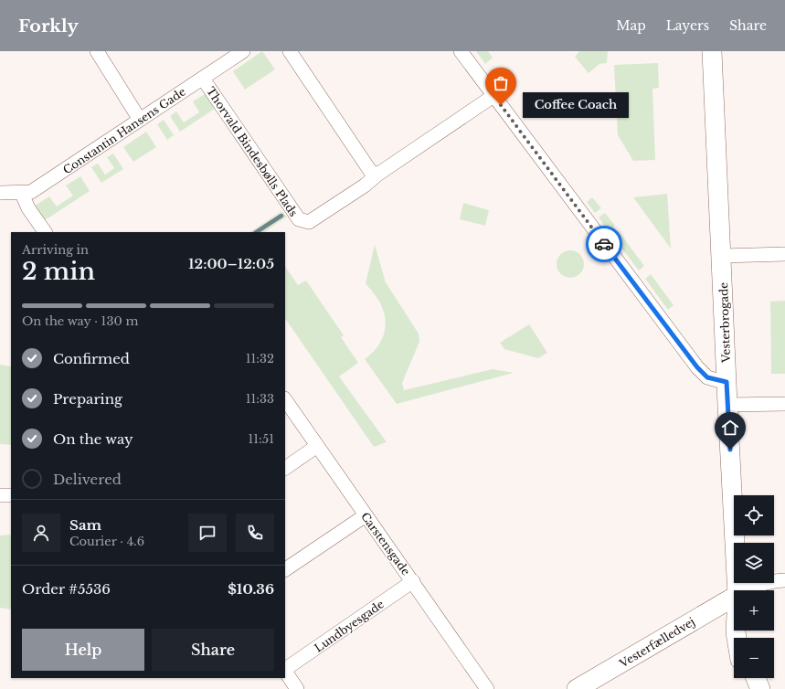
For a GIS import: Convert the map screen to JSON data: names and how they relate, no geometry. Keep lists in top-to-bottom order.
{
  "streets": {
    "street": [
      "Constantin Hansens Gade",
      "Thorvald Bindesbølls Plads",
      "Vesterbrogade",
      "Carstensgade",
      "Lundbyesgade",
      "Vesterfælledvej"
    ]
  },
  "crossings": [
    ["Constantin Hansens Gade", "Thorvald Bindesbølls Plads"],
    ["Carstensgade", "Lundbyesgade"]
  ],
  "places": ["Coffee Coach"],
  "page": {
    "header": "Forkly",
    "nav": ["Map", "Layers", "Share"],
    "bubble": "Coffee Coach",
    "heading": ["2 min", "Arriving in", "12:00–12:05"],
    "panel": [
      "Sam",
      "Courier · 4.6",
      "Order #5536",
      "$10.36"
    ],
    "bar": "On the way · 130 m",
    "list": [
      ["Confirmed", "11:32"],
      ["Preparing", "11:33"],
      ["On the way", "11:51"],
      "Delivered"
    ],
    "map_buttons": ["+", "−"],
    "buttons": ["Help", "Share"]
  }
}
